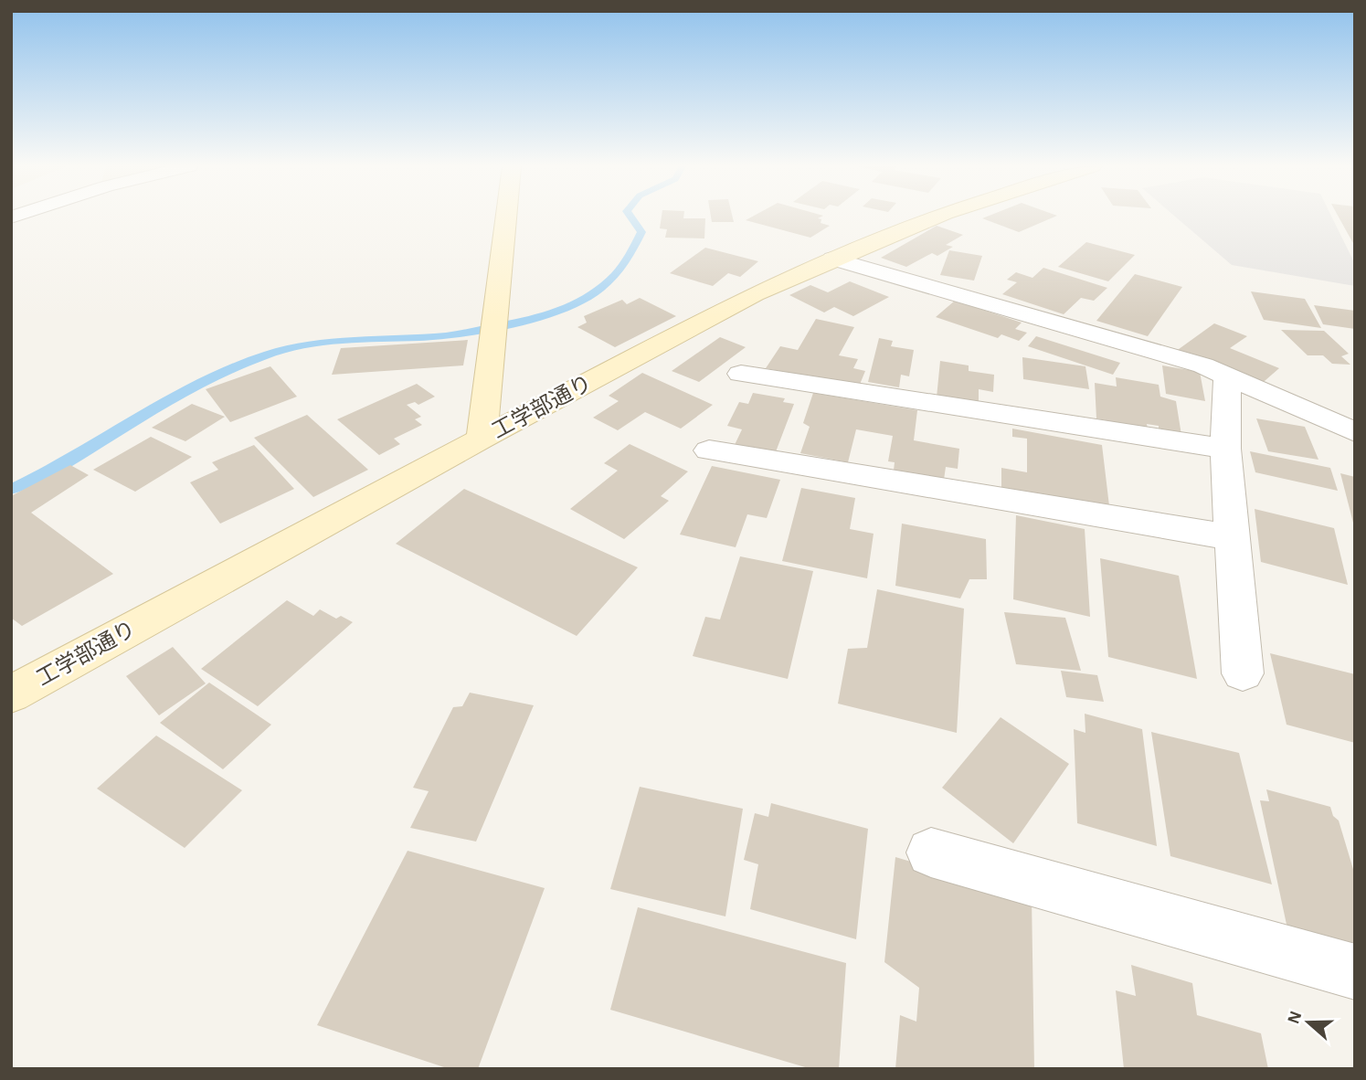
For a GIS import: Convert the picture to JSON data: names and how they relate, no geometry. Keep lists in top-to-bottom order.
{
  "streets": {
    "street": ["工学部通り"]
  },
  "north": "left"
}
